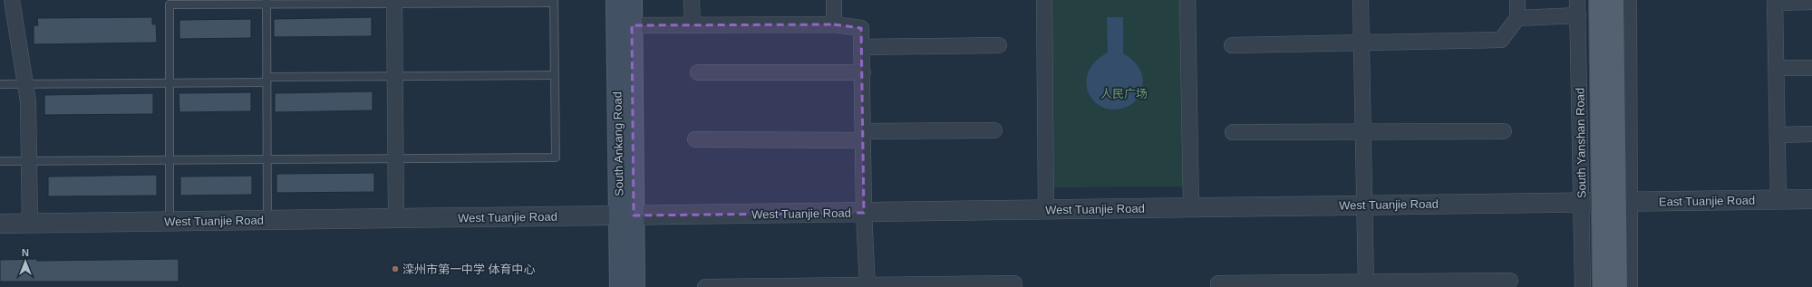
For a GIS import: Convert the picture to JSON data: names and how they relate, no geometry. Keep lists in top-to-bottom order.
{
  "streets": {
    "main road": ["South Yanshan Road", "South Ankang Road"],
    "street": ["East Tuanjie Road", "West Tuanjie Road"]
  },
  "crossings": [
    ["South Yanshan Road", "East Tuanjie Road"],
    ["South Yanshan Road", "West Tuanjie Road"],
    ["South Ankang Road", "West Tuanjie Road"],
    ["East Tuanjie Road", "West Tuanjie Road"]
  ],
  "parks": ["人民广场"],
  "places": ["滦州市第一中学 体育中心"],
  "north": "top"
}
